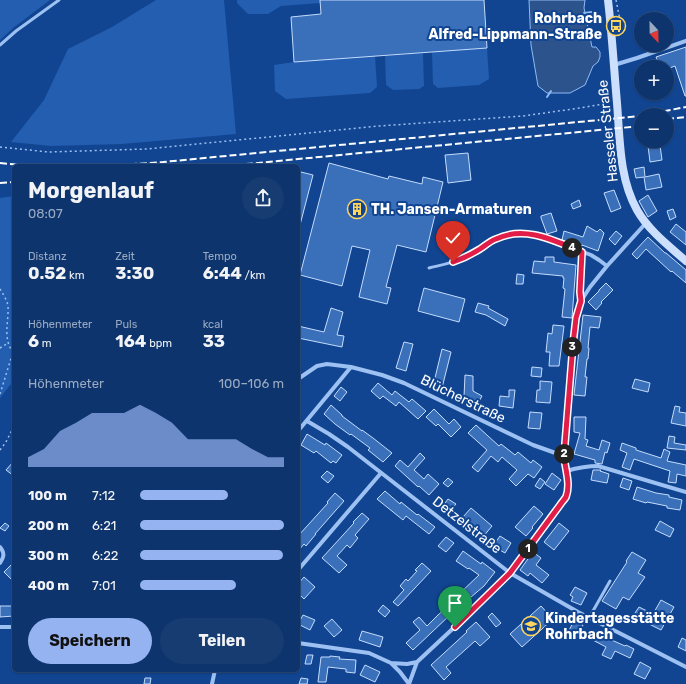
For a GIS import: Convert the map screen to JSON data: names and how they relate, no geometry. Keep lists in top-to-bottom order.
{
  "streets": {
    "street": ["Hasseler Straße", "Blücherstraße", "Detzelstraße"]
  },
  "places": {
    "bus stop": ["Rohrbach Alfred-Lippmann-Straße"],
    "building": ["TH. Jansen-Armaturen"],
    "school or university": ["Kindertagesstätte Rohrbach"]
  },
  "north": "bottom",
  "page": {
    "map_buttons": ["+", "−"],
    "heading": ["Morgenlauf", "08:07"],
    "stats": [
      ["Distanz", "0.52 km"],
      ["Zeit", "3:30"],
      ["Tempo", "6:44 /km"],
      ["Höhenmeter", "6 m"],
      ["Puls", "164 bpm"],
      ["kcal", "33"]
    ],
    "pins": [
      "4",
      "3",
      "2",
      "1"
    ],
    "chart": ["Höhenmeter", "100–106 m"],
    "list": [
      {
        "name": "100 m",
        "note": "7:12"
      },
      {
        "name": "200 m",
        "note": "6:21"
      },
      {
        "name": "300 m",
        "note": "6:22"
      },
      {
        "name": "400 m",
        "note": "7:01"
      }
    ],
    "buttons": ["Speichern", "Teilen"]
  }
}
